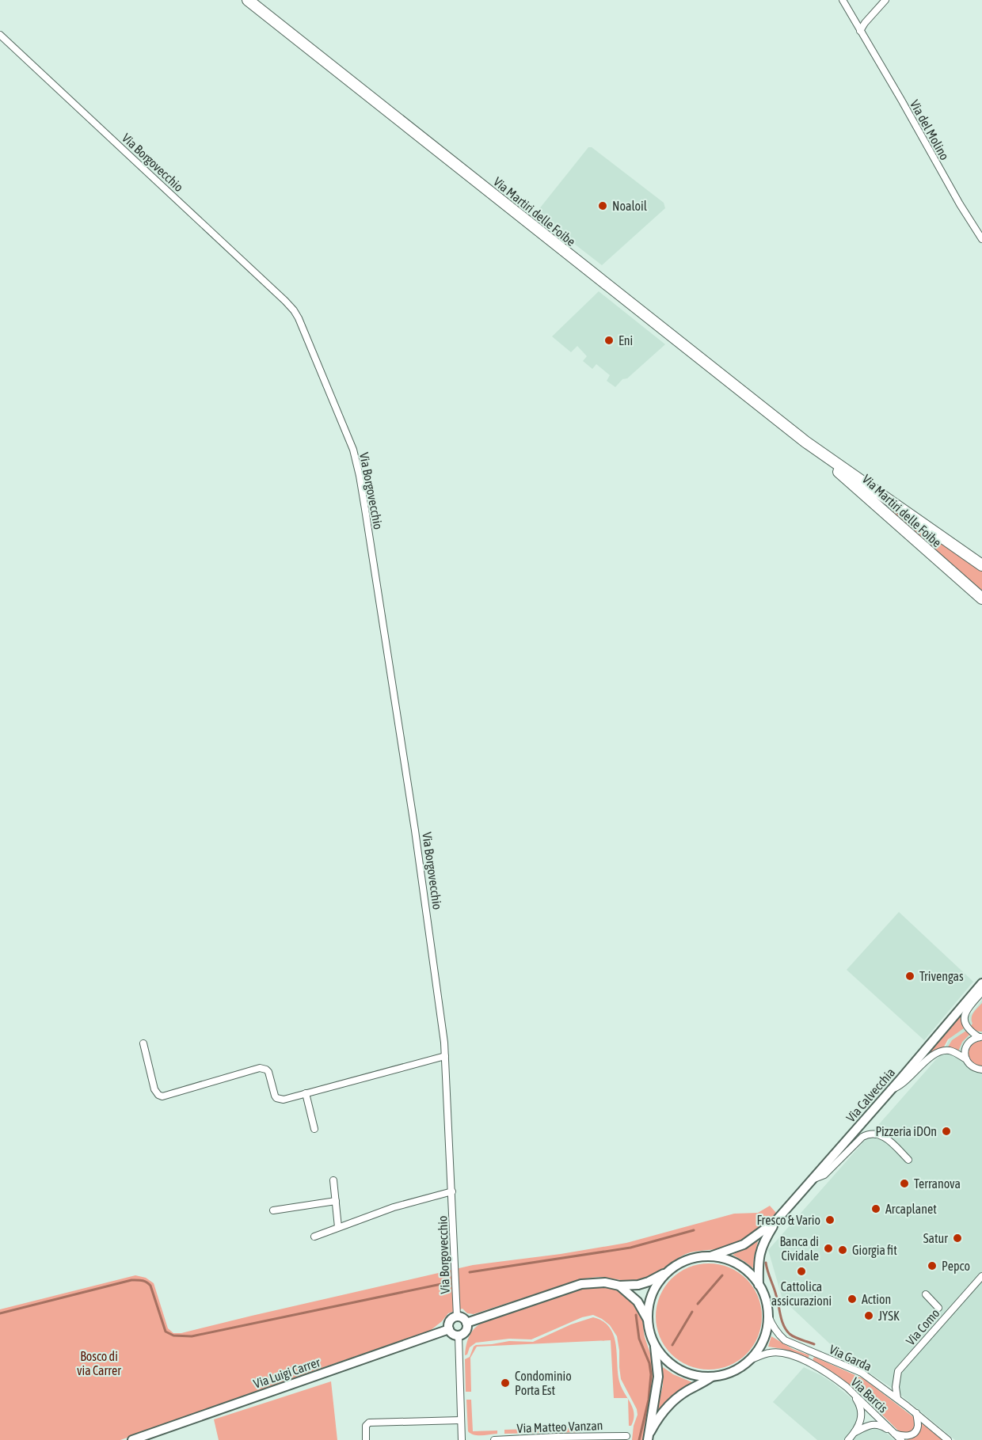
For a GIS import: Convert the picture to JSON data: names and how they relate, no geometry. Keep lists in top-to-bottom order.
{
  "streets": {
    "highway": ["Via Martiri delle Foibe"],
    "main road": ["Via Calvecchia", "Via Luigi Carrer"],
    "street": [
      "Via del Molino",
      "Via Borgovecchio",
      "Via Como",
      "Via Garda",
      "Via Barcis",
      "Via Matteo Vanzan"
    ]
  },
  "crossings": [
    ["Via Borgovecchio", "Via Luigi Carrer"],
    ["Via Calvecchia", "Via Garda"],
    ["Via Calvecchia", "Via Barcis"],
    ["Via Como", "Via Garda"],
    ["Via Garda", "Via Barcis"]
  ],
  "parks": ["Bosco di via Carrer"],
  "places": [
    "Noaloil",
    "Eni",
    "Trivengas",
    "Pizzeria iDOn",
    "Terranova",
    "Arcaplanet",
    "Fresco & Vario",
    "Satur",
    "Banca di Cividale",
    "Giorgia fit",
    "Pepco",
    "Cattolica assicurazioni",
    "Action",
    "JYSK",
    "Condominio Porta Est"
  ]
}
